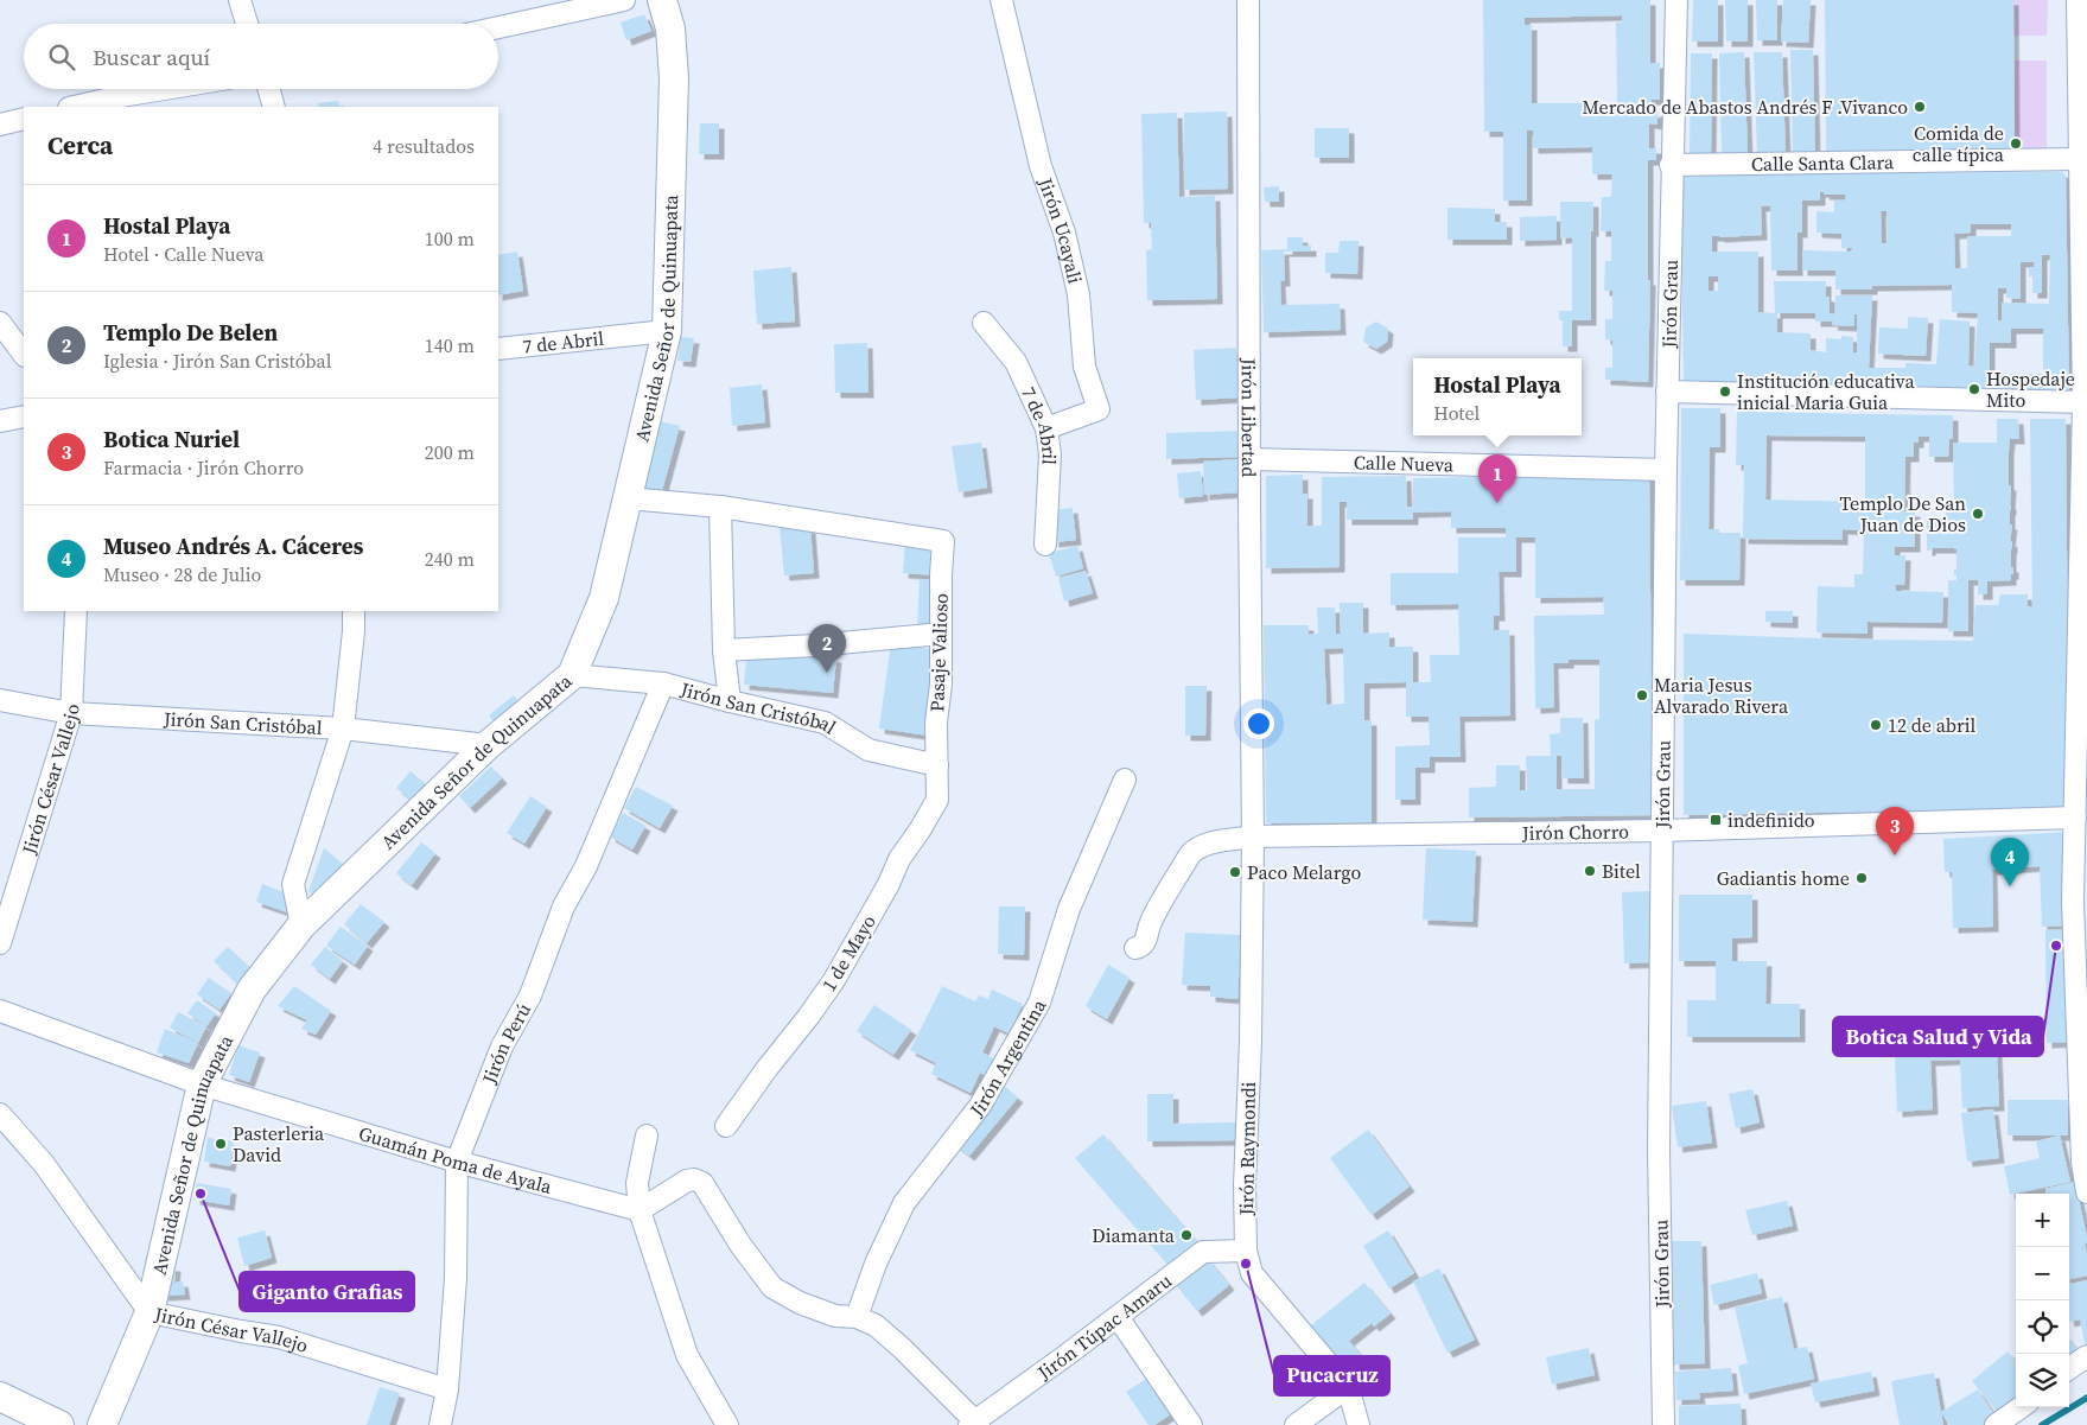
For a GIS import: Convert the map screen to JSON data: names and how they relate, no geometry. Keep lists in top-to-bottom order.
{
  "streets": {
    "street": [
      "Calle Santa Clara",
      "Jirón Ucayali",
      "Jirón Grau",
      "Avenida Señor de Quinuapata",
      "7 de Abril",
      "Jirón Libertad",
      "Calle Nueva",
      "Pasaje Valioso",
      "Jirón San Cristóbal",
      "Jirón César Vallejo",
      "Jirón Chorro",
      "1 de Mayo",
      "Jirón Perú",
      "Jirón Argentina",
      "Jirón Raymondi",
      "Guamán Poma de Ayala",
      "Jirón Túpac Amaru"
    ]
  },
  "crossings": [
    ["Calle Santa Clara", "Jirón Grau"],
    ["Jirón Ucayali", "7 de Abril"],
    ["Jirón Grau", "Calle Nueva"],
    ["Jirón Grau", "Jirón Chorro"],
    ["Avenida Señor de Quinuapata", "7 de Abril"],
    ["Avenida Señor de Quinuapata", "Jirón San Cristóbal"],
    ["Avenida Señor de Quinuapata", "Jirón César Vallejo"],
    ["Avenida Señor de Quinuapata", "Guamán Poma de Ayala"],
    ["Jirón Libertad", "Calle Nueva"],
    ["Jirón Libertad", "Jirón Chorro"],
    ["Jirón Libertad", "Jirón Raymondi"],
    ["Pasaje Valioso", "Jirón San Cristóbal"],
    ["Pasaje Valioso", "1 de Mayo"],
    ["Jirón San Cristóbal", "Jirón César Vallejo"],
    ["Jirón San Cristóbal", "1 de Mayo"],
    ["Jirón San Cristóbal", "Jirón Perú"],
    ["Jirón César Vallejo", "Jirón Perú"],
    ["Jirón Chorro", "Jirón Raymondi"],
    ["Jirón Perú", "Guamán Poma de Ayala"],
    ["Jirón Raymondi", "Jirón Túpac Amaru"]
  ],
  "places": {
    "other": [
      "Mercado de Abastos Andrés F .Vivanco",
      "Comida de calle típica",
      "Hospedaje Mito",
      "Institución educativa inicial Maria Guia",
      "Templo De San Juan de Dios",
      "Maria Jesus Alvarado Rivera",
      "12 de abril",
      "Bitel",
      "Paco Melargo",
      "Gadiantis home",
      "Botica Salud y Vida",
      "Pasterleria David",
      "Giganto Grafias",
      "Diamanta",
      "Pucacruz"
    ],
    "transit": ["indefinido"]
  },
  "page": {
    "search": "Buscar aquí",
    "heading": ["Cerca", "4 resultados"],
    "list": [
      {
        "mark": "1",
        "name": "Hostal Playa",
        "note": "Hotel · Calle Nueva",
        "value": "100 m"
      },
      {
        "mark": "2",
        "name": "Templo De Belen",
        "note": "Iglesia · Jirón San Cristóbal",
        "value": "140 m"
      },
      {
        "mark": "3",
        "name": "Botica Nuriel",
        "note": "Farmacia · Jirón Chorro",
        "value": "200 m"
      },
      {
        "mark": "4",
        "name": "Museo Andrés A. Cáceres",
        "note": "Museo · 28 de Julio",
        "value": "240 m"
      }
    ],
    "popup": ["Hostal Playa", "Hotel"],
    "pins": [
      "1",
      "2",
      "3",
      "4"
    ],
    "map_buttons": ["+", "−"]
  }
}
